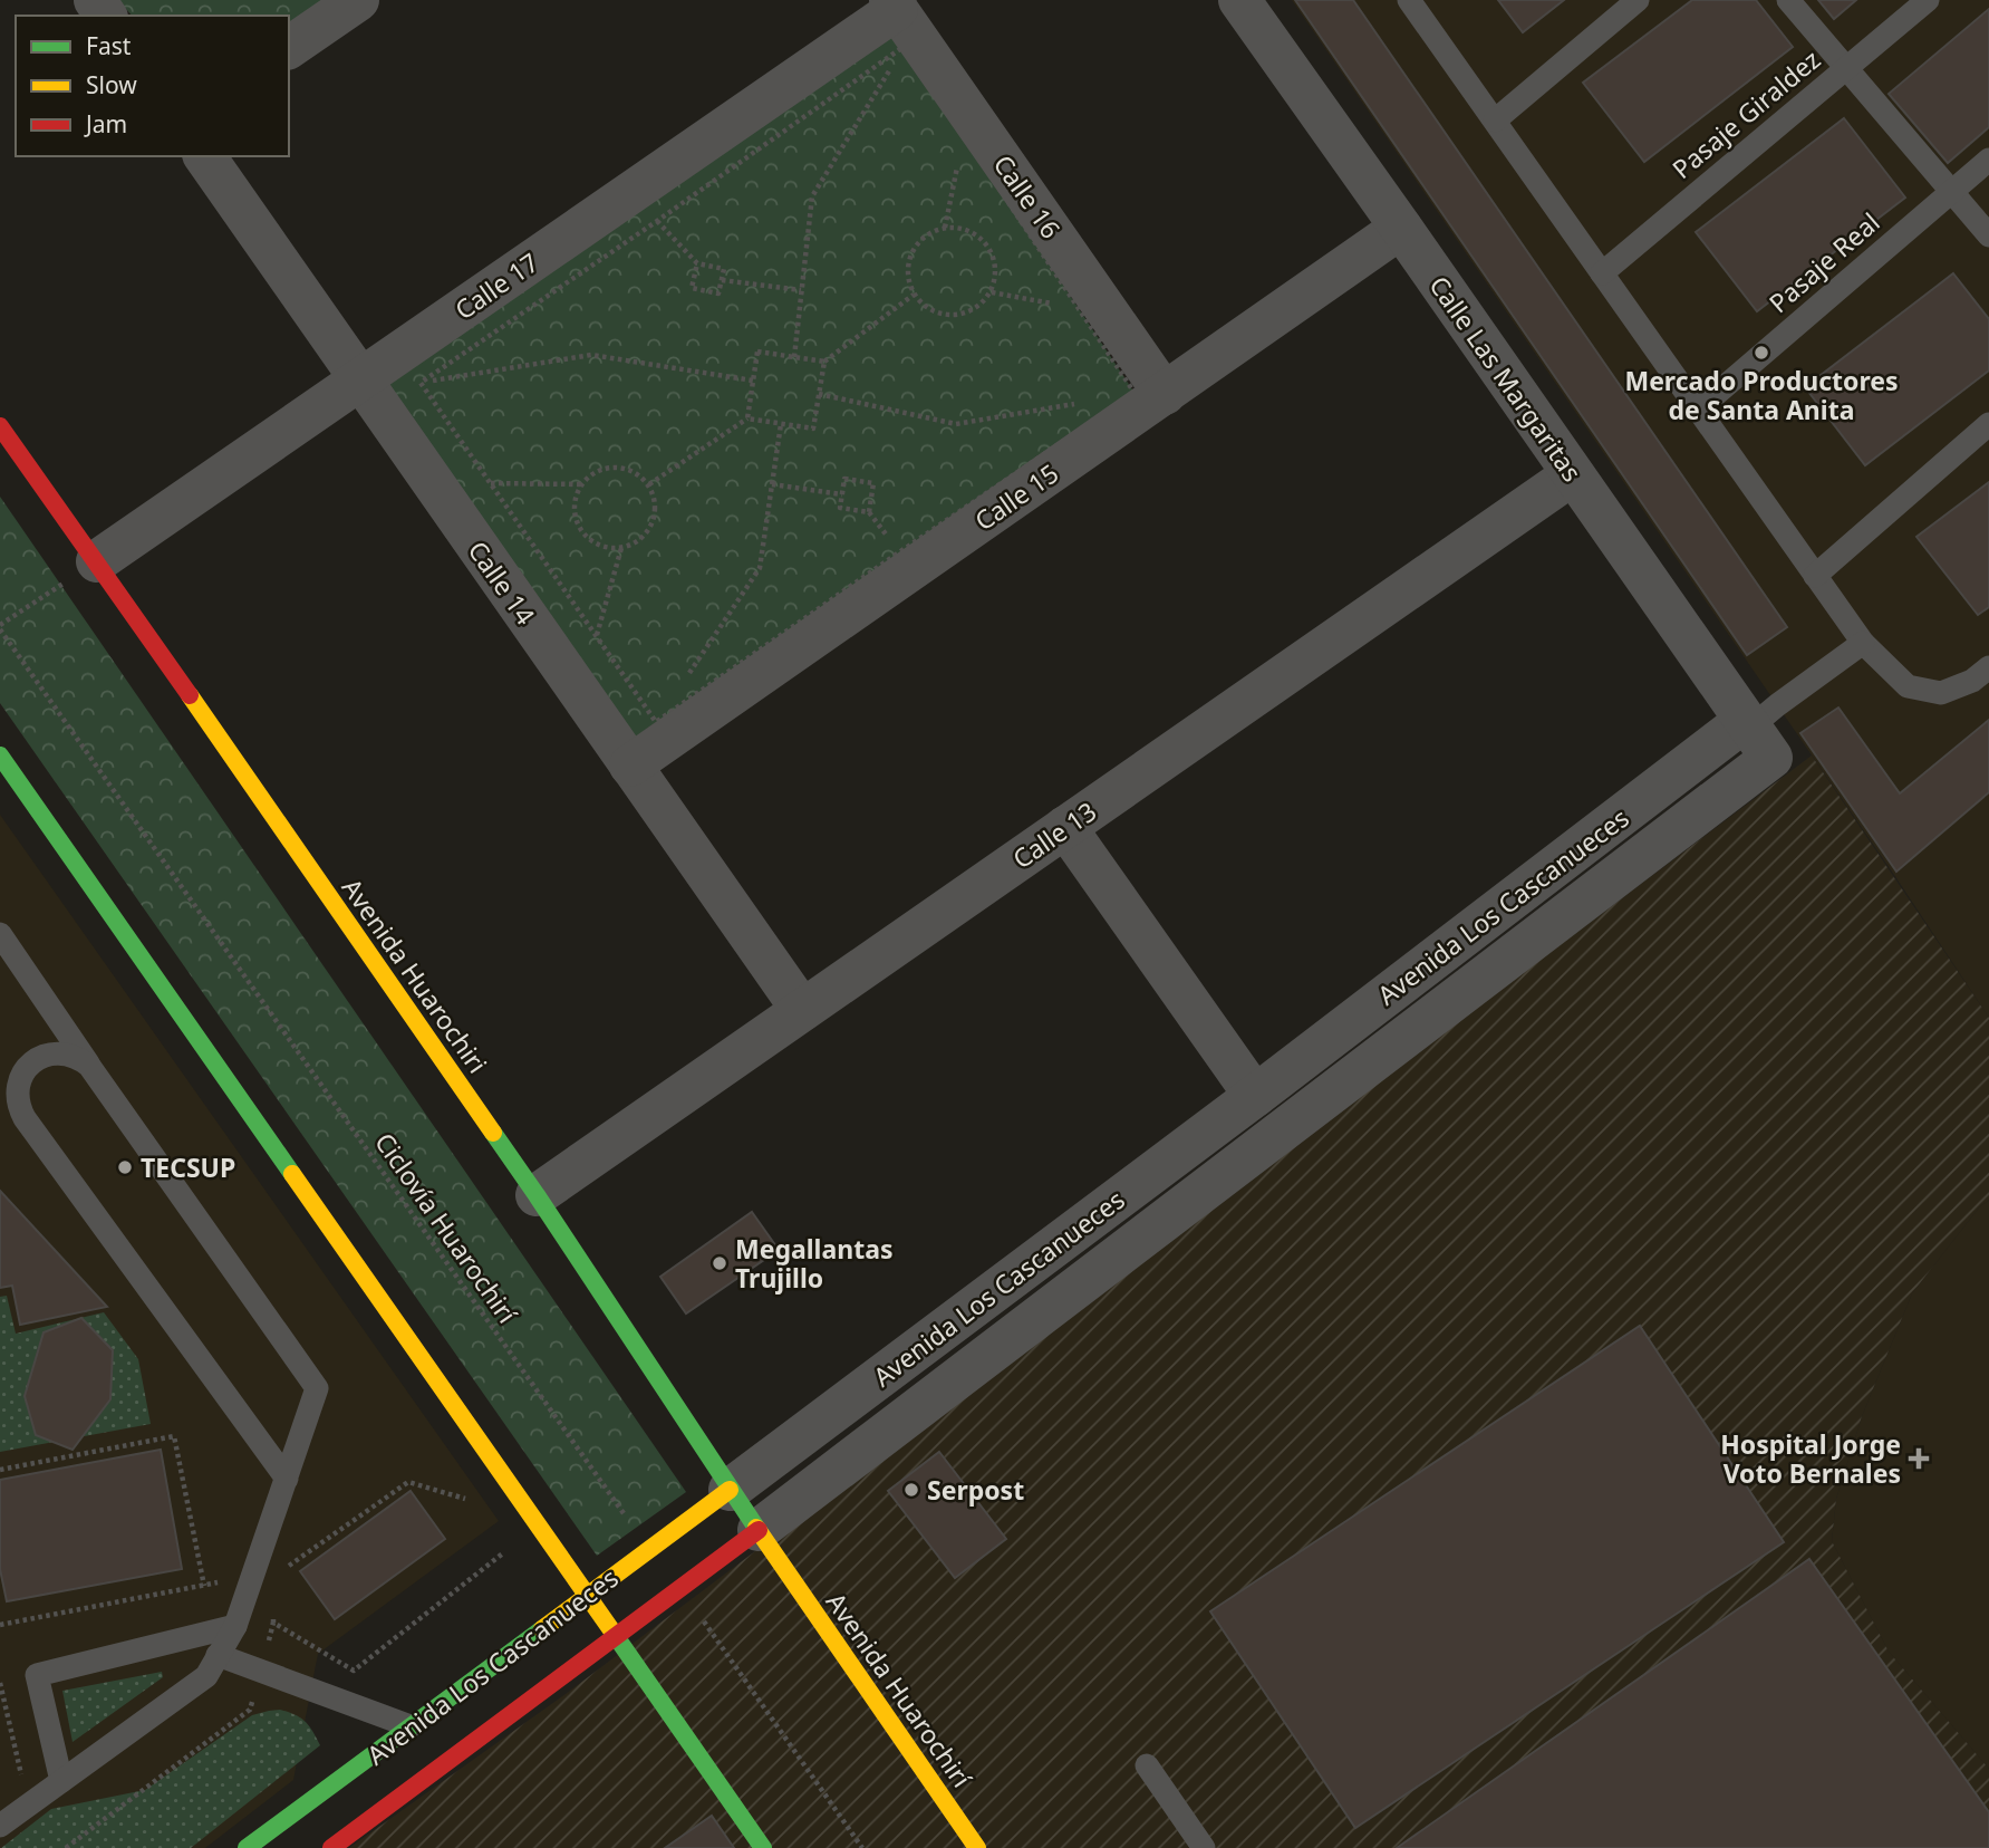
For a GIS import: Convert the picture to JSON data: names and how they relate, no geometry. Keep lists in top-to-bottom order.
{
  "streets": {
    "main road": ["Avenida Los Cascanueces", "Avenida Huarochiri", "Avenida Huarochirí"],
    "street": [
      "Calle 16",
      "Calle 17",
      "Calle Las Margaritas",
      "Calle 15",
      "Calle 14",
      "Calle 13"
    ],
    "lane": ["Pasaje Giraldez", "Pasaje Real"],
    "path": ["Ciclovía Huarochirí"]
  },
  "crossings": [
    ["Calle 16", "Calle 17"],
    ["Calle 16", "Calle 15"],
    ["Calle 17", "Calle 14"],
    ["Calle 17", "Avenida Huarochiri"],
    ["Calle Las Margaritas", "Calle 15"],
    ["Calle Las Margaritas", "Calle 13"],
    ["Calle Las Margaritas", "Avenida Los Cascanueces"],
    ["Calle 15", "Calle 14"],
    ["Calle 14", "Calle 13"],
    ["Calle 13", "Avenida Huarochiri"],
    ["Avenida Los Cascanueces", "Avenida Huarochiri"],
    ["Avenida Los Cascanueces", "Ciclovía Huarochirí"],
    ["Avenida Los Cascanueces", "Avenida Huarochirí"],
    ["Avenida Huarochiri", "Avenida Huarochirí"]
  ],
  "places": {
    "other": [
      "Mercado Productores de Santa Anita",
      "TECSUP",
      "Megallantas Trujillo",
      "Serpost"
    ],
    "health": ["Hospital Jorge Voto Bernales"]
  },
  "legend": ["Fast", "Slow", "Jam"]
}
